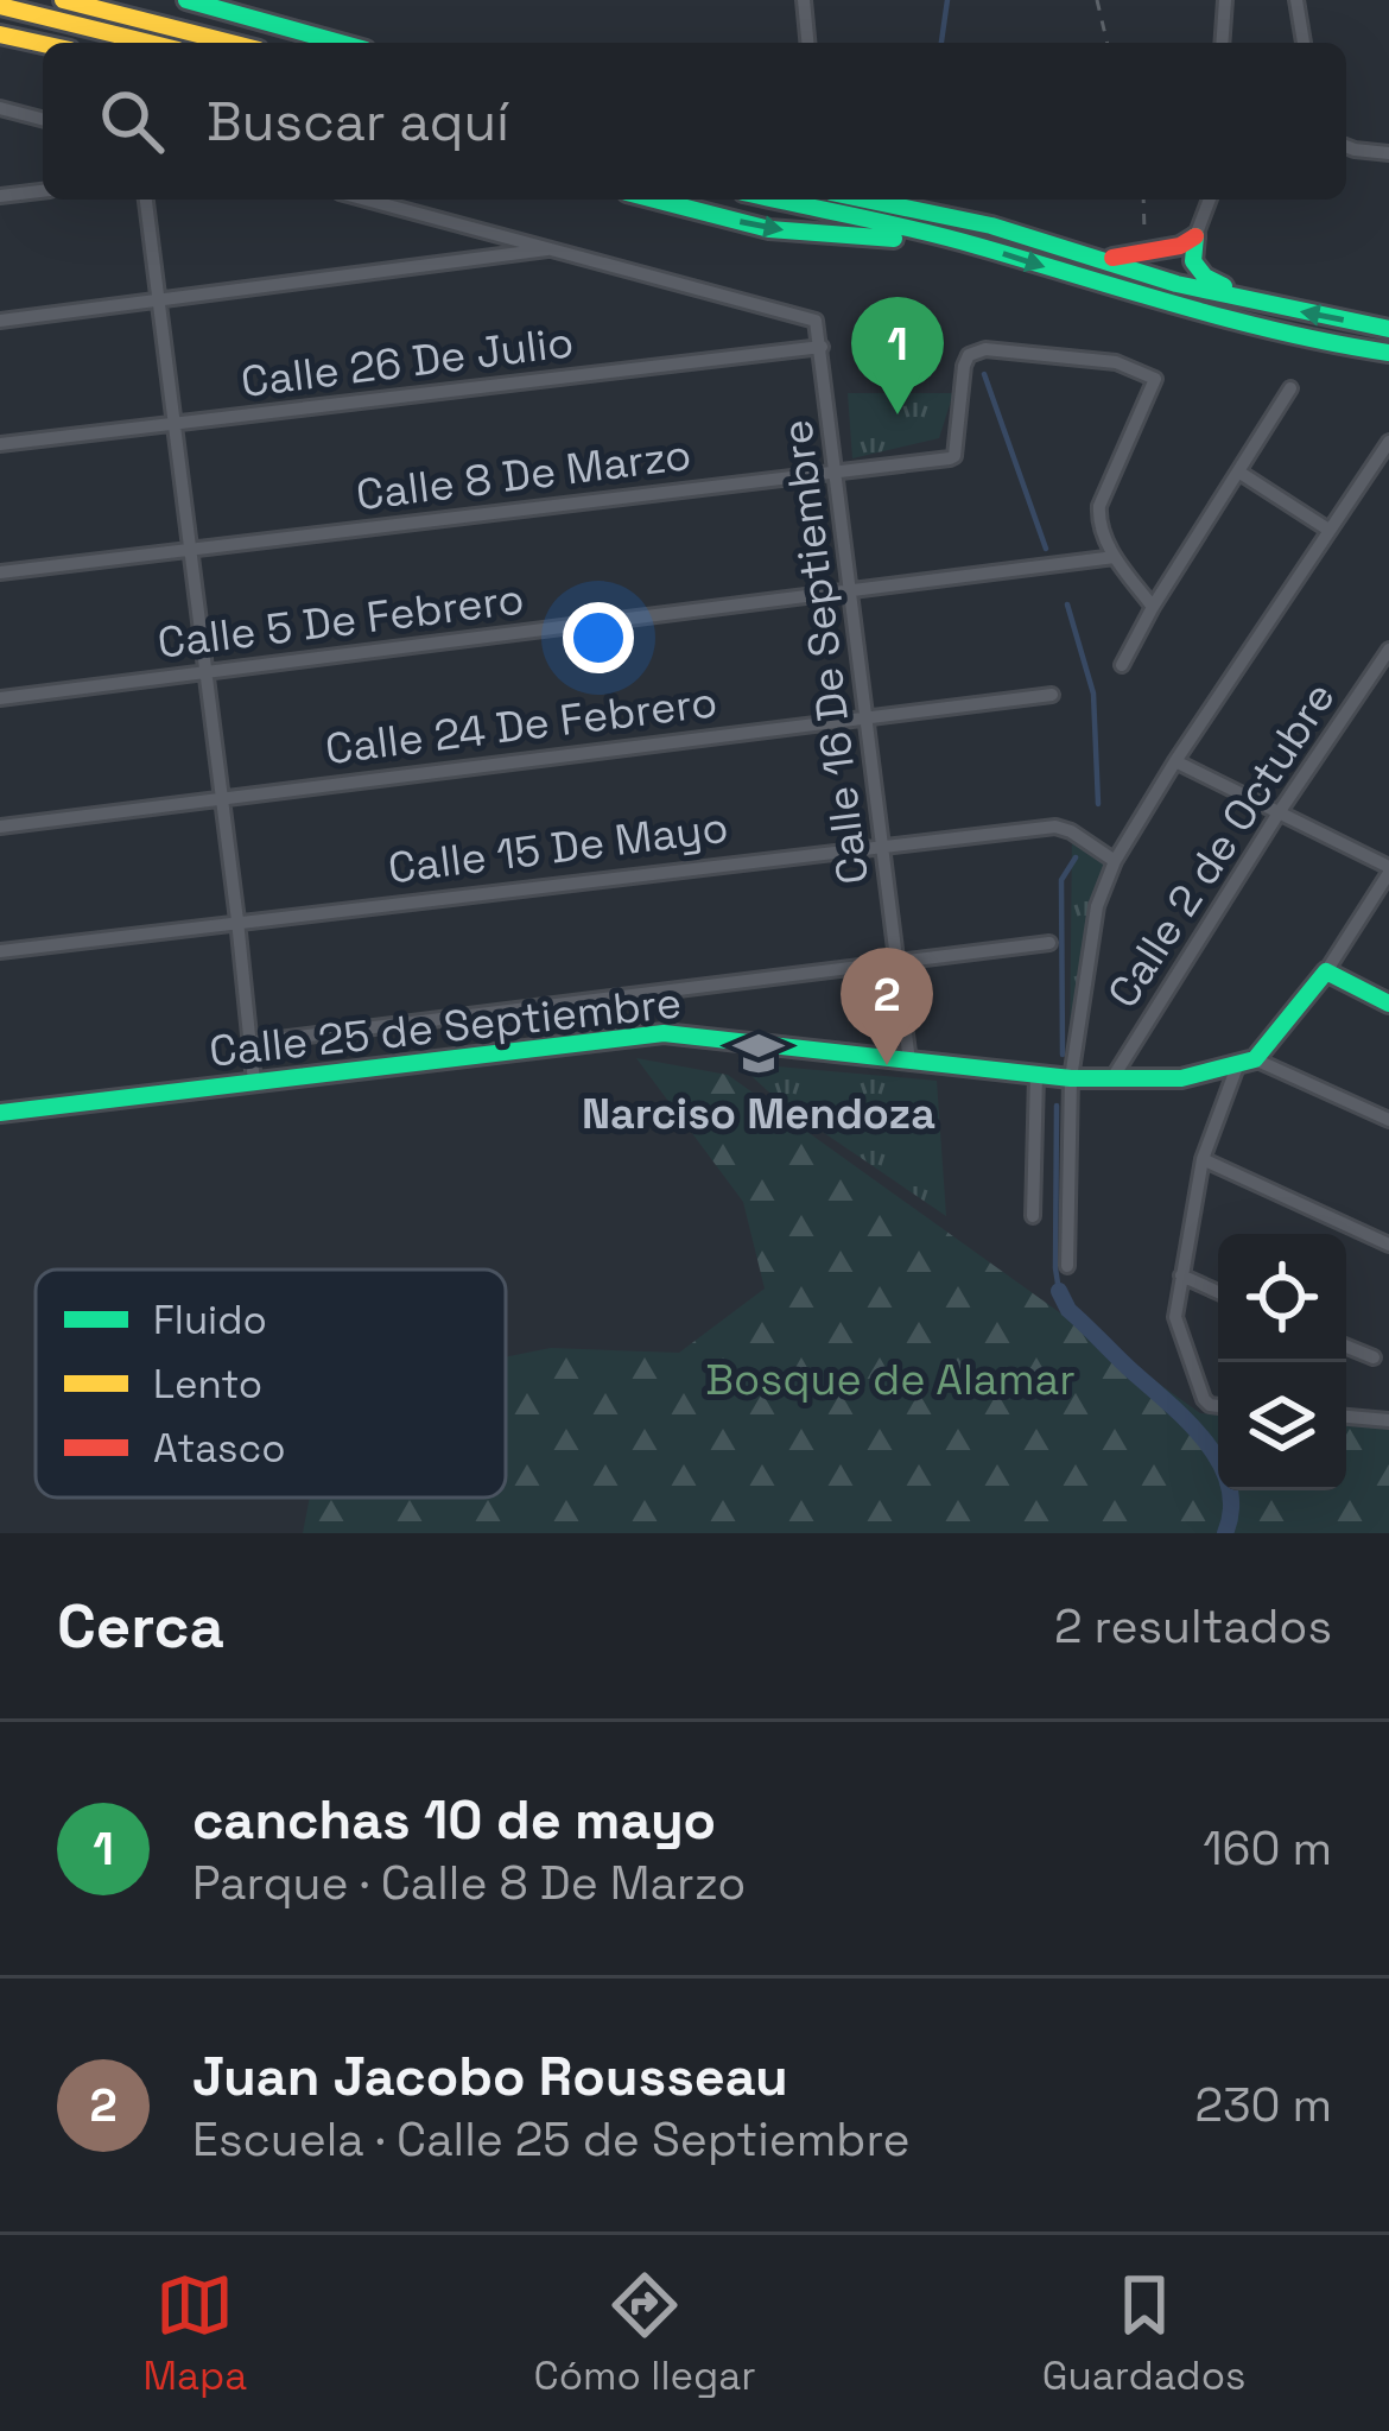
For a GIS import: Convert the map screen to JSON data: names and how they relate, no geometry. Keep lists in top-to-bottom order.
{
  "streets": {
    "main road": ["Calle 25 de Septiembre"],
    "street": [
      "Calle 26 De Julio",
      "Calle 8 De Marzo",
      "Calle 5 De Febrero",
      "Calle 16 De Septiembre",
      "Calle 24 De Febrero",
      "Calle 2 de Octubre",
      "Calle 15 De Mayo"
    ]
  },
  "crossings": [
    ["Calle 26 De Julio", "Calle 16 De Septiembre"],
    ["Calle 8 De Marzo", "Calle 5 De Febrero"],
    ["Calle 8 De Marzo", "Calle 16 De Septiembre"],
    ["Calle 5 De Febrero", "Calle 16 De Septiembre"],
    ["Calle 16 De Septiembre", "Calle 24 De Febrero"],
    ["Calle 16 De Septiembre", "Calle 15 De Mayo"],
    ["Calle 16 De Septiembre", "Calle 25 de Septiembre"],
    ["Calle 2 de Octubre", "Calle 25 de Septiembre"]
  ],
  "parks": ["Bosque de Alamar"],
  "places": {
    "school or university": ["Narciso Mendoza"]
  },
  "legend": ["Fluido", "Lento", "Atasco"],
  "page": {
    "search": "Buscar aquí",
    "pins": ["1", "2"],
    "heading": ["Cerca", "2 resultados"],
    "list": [
      {
        "mark": "1",
        "name": "canchas 10 de mayo",
        "note": "Parque · Calle 8 De Marzo",
        "value": "160 m"
      },
      {
        "mark": "2",
        "name": "Juan Jacobo Rousseau",
        "note": "Escuela · Calle 25 de Septiembre",
        "value": "230 m"
      }
    ],
    "nav": ["Mapa", "Cómo llegar", "Guardados"]
  }
}
